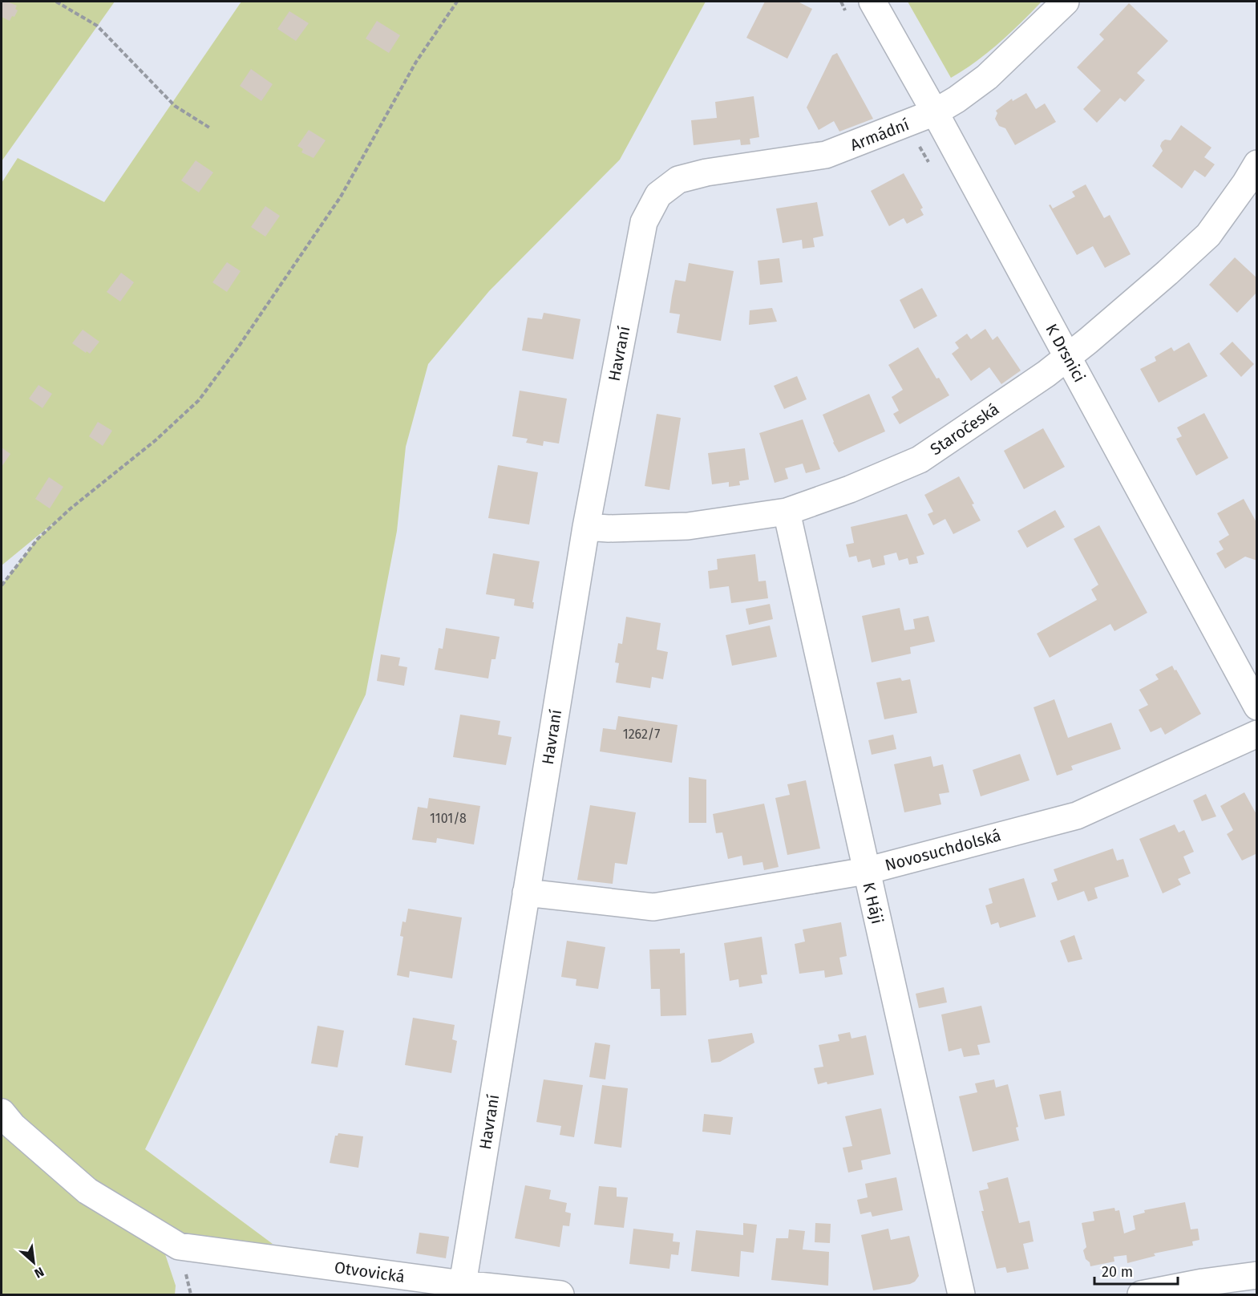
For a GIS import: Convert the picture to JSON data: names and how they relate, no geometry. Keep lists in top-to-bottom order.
{
  "streets": {
    "street": [
      "Armádní",
      "K Drsnici",
      "Havraní",
      "Staročeská",
      "Novosuchdolská",
      "K Háji",
      "Otvovická"
    ]
  },
  "crossings": [
    ["Armádní", "K Drsnici"],
    ["Armádní", "Havraní"],
    ["K Drsnici", "Staročeská"],
    ["Havraní", "Staročeská"],
    ["Havraní", "Novosuchdolská"],
    ["Havraní", "Otvovická"],
    ["Staročeská", "K Háji"],
    ["Novosuchdolská", "K Háji"]
  ],
  "house_numbers": ["1262/7", "1101/8"],
  "scale_bar": "20 m",
  "north": "bottom right"
}
